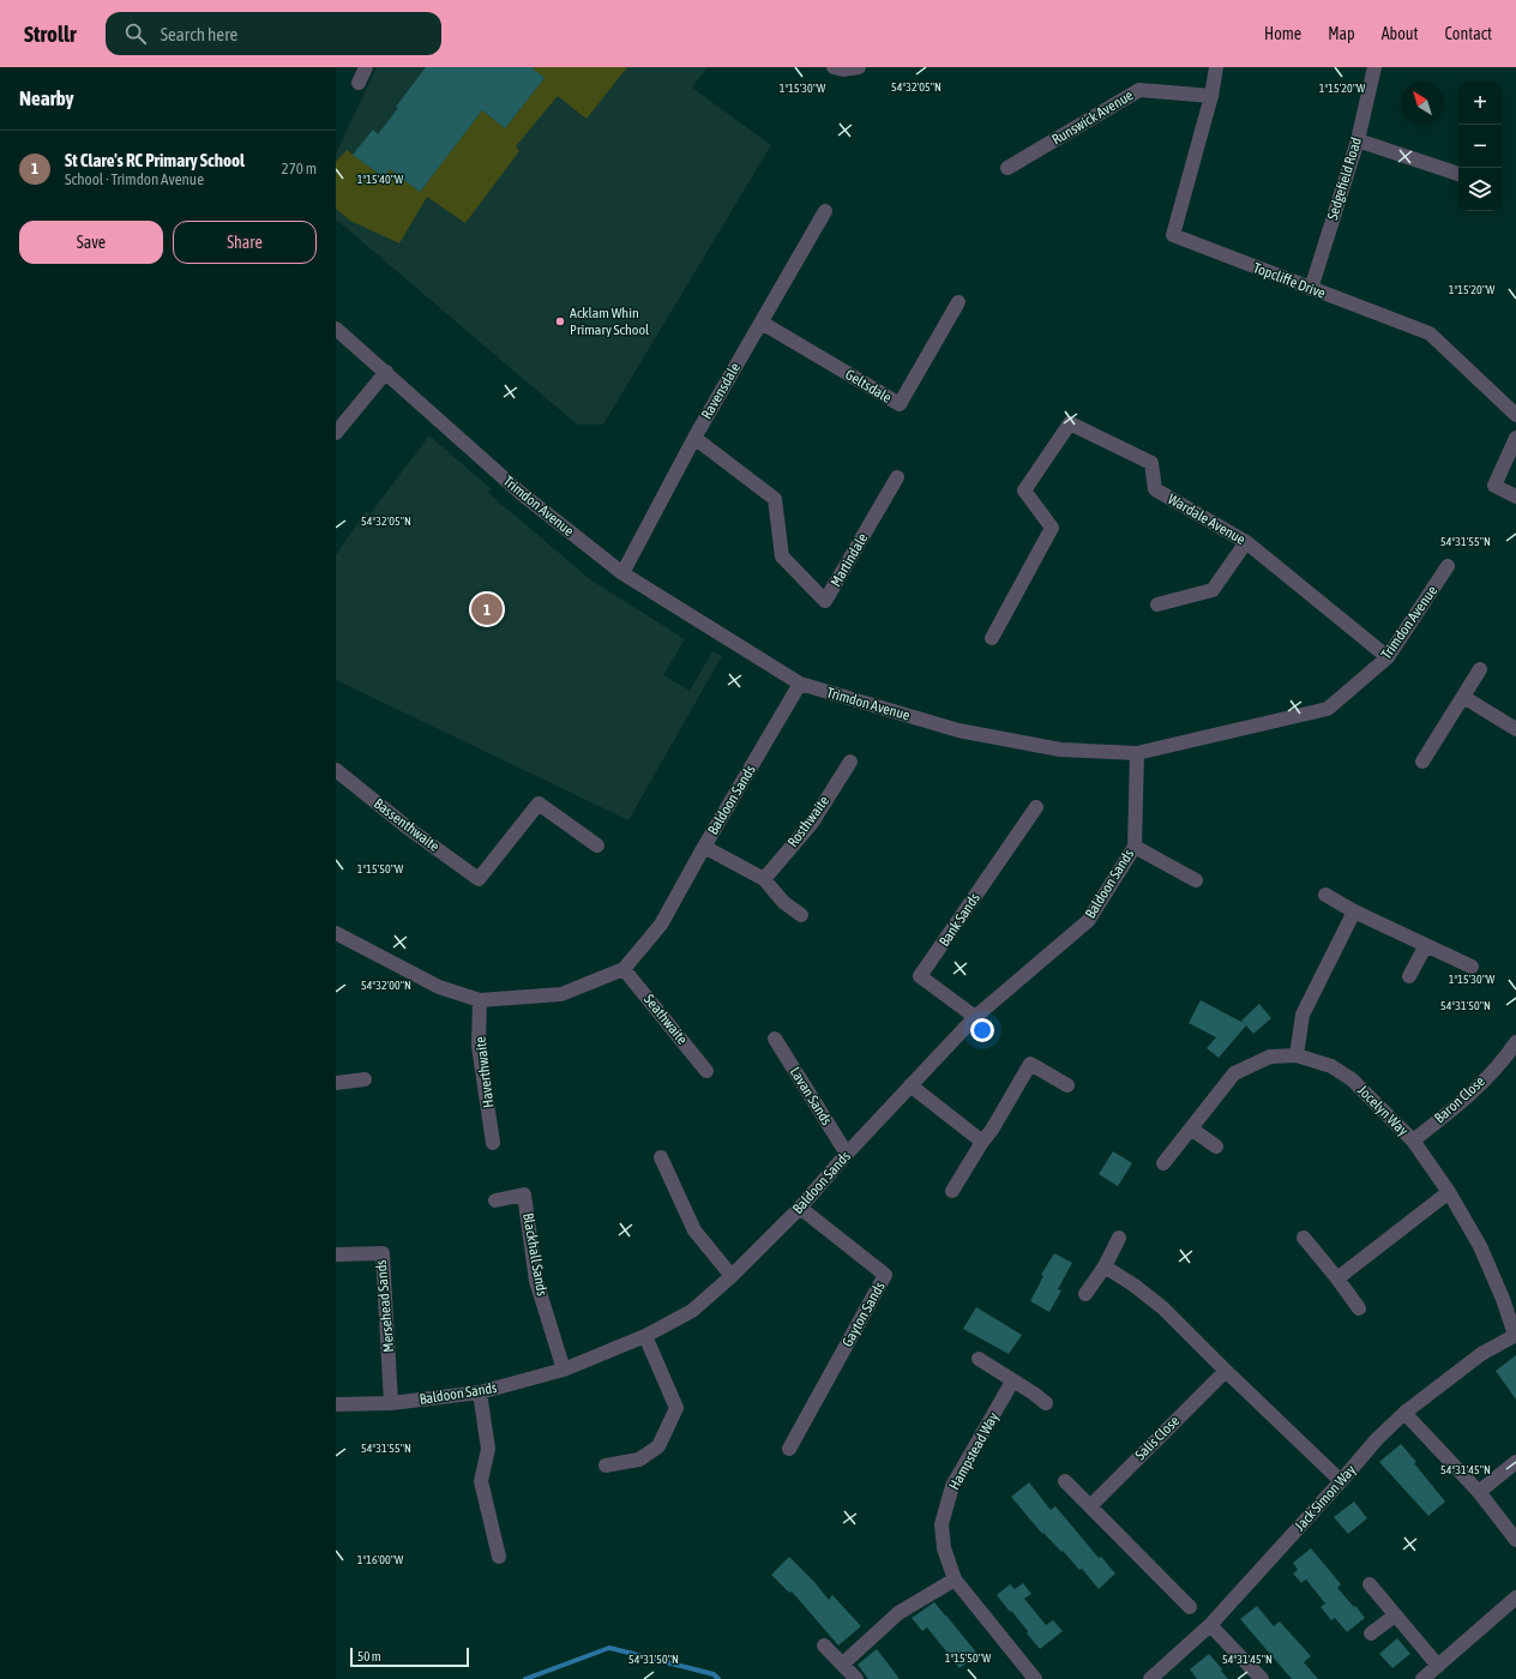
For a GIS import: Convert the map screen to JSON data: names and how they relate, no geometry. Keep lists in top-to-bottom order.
{
  "streets": {
    "street": [
      "Runswick Avenue",
      "Sedgefield Road",
      "Topcliffe Drive",
      "Geltsdale",
      "Ravensdale",
      "Trimdon Avenue",
      "Wardale Avenue",
      "Martindale",
      "Baldoon Sands",
      "Rosthwaite",
      "Bassenthwaite",
      "Bank Sands",
      "Seathwaite",
      "Haverthwaite",
      "Lavan Sands",
      "Baron Close",
      "Jocelyn Way",
      "Blackhall Sands",
      "Mersehead Sands",
      "Gayton Sands",
      "Salis Close",
      "Hampstead Way",
      "Jack Simon Way"
    ]
  },
  "crossings": [
    ["Runswick Avenue", "Topcliffe Drive"],
    ["Sedgefield Road", "Topcliffe Drive"],
    ["Geltsdale", "Ravensdale"],
    ["Ravensdale", "Trimdon Avenue"],
    ["Ravensdale", "Martindale"],
    ["Trimdon Avenue", "Wardale Avenue"],
    ["Trimdon Avenue", "Baldoon Sands"],
    ["Baldoon Sands", "Bank Sands"],
    ["Baldoon Sands", "Seathwaite"],
    ["Baldoon Sands", "Haverthwaite"],
    ["Baldoon Sands", "Lavan Sands"],
    ["Baldoon Sands", "Blackhall Sands"],
    ["Baldoon Sands", "Mersehead Sands"],
    ["Baldoon Sands", "Gayton Sands"],
    ["Baron Close", "Jocelyn Way"],
    ["Jocelyn Way", "Jack Simon Way"]
  ],
  "places": ["Acklam Whin Primary School"],
  "scale_bar": "50 m",
  "north": "top left",
  "page": {
    "header": "Strollr",
    "search": "Search here",
    "nav": [
      "Home",
      "Map",
      "About",
      "Contact"
    ],
    "heading": "Nearby",
    "map_buttons": ["+", "−"],
    "list": [
      {
        "mark": "1",
        "name": "St Clare's RC Primary School",
        "note": "School · Trimdon Avenue",
        "value": "270 m"
      }
    ],
    "buttons": ["Save", "Share"],
    "pins": "1",
    "scale": "50 m"
  },
  "coordinates": [
    "54°32'05\"N",
    "1°15'30\"W",
    "1°15'20\"W",
    "1°15'40\"W",
    "54°31'55\"N",
    "1°15'50\"W",
    "54°32'00\"N",
    "54°31'50\"N",
    "54°31'45\"N",
    "1°16'00\"W"
  ]
}
